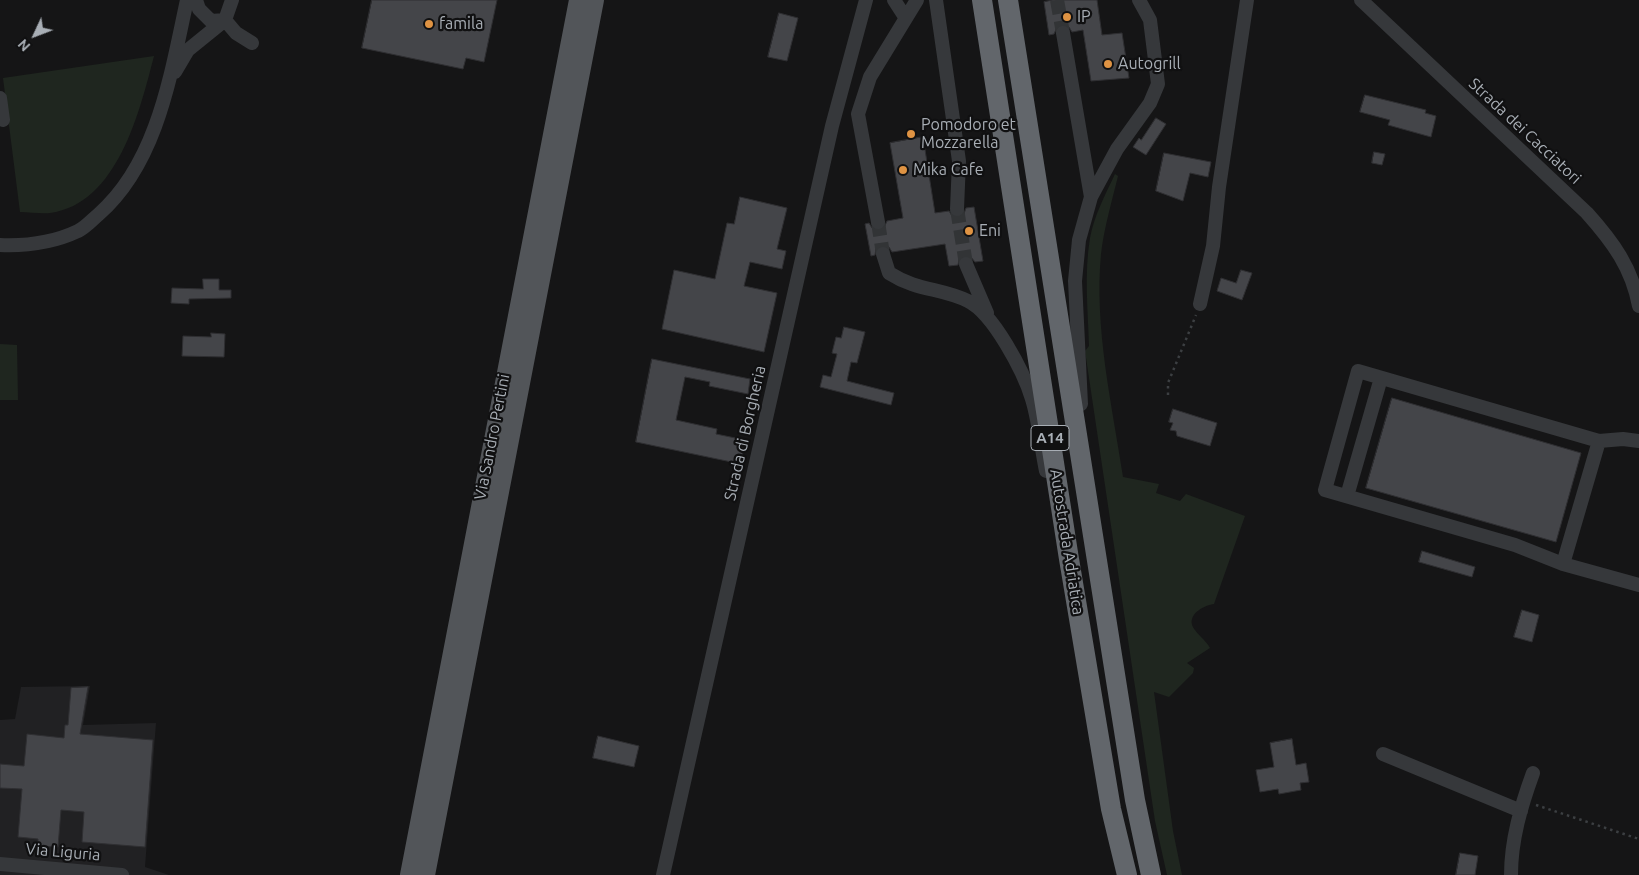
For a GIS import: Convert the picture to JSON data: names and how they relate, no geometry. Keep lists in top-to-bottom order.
{
  "streets": {
    "highway": ["A14", "Autostrada Adriatica"],
    "main road": ["Via Sandro Pertini"],
    "street": ["Strada dei Cacciatori", "Strada di Borgheria", "Via Liguria"]
  },
  "places": [
    "IP",
    "famila",
    "Autogrill",
    "Pomodoro et Mozzarella",
    "Mika Cafe",
    "Eni"
  ],
  "north": "bottom left"
}
